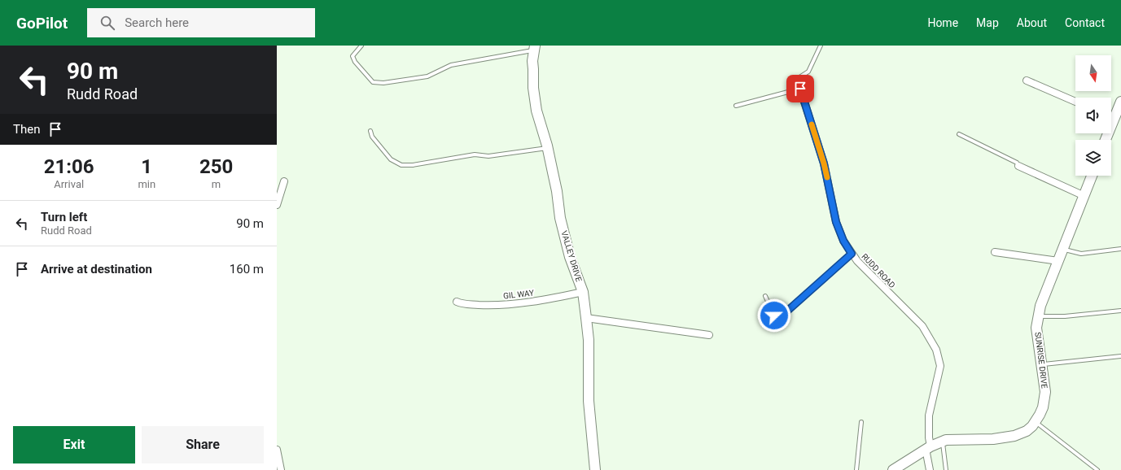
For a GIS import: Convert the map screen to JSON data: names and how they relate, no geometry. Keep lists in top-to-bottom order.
{
  "streets": {
    "street": [
      "VALLEY DRIVE",
      "RUDD ROAD",
      "GIL WAY",
      "SUNRISE DRIVE"
    ]
  },
  "crossings": [
    ["VALLEY DRIVE", "GIL WAY"],
    ["RUDD ROAD", "SUNRISE DRIVE"]
  ],
  "north": "bottom",
  "page": {
    "header": "GoPilot",
    "search": "Search here",
    "nav": [
      "Home",
      "Map",
      "About",
      "Contact"
    ],
    "turn": ["90 m", "Rudd Road"],
    "then": "Then",
    "eta": [
      "21:06",
      "Arrival",
      "1",
      "min",
      "250",
      "m"
    ],
    "list": [
      {
        "name": "Turn left",
        "note": "Rudd Road",
        "value": "90 m"
      },
      {
        "name": "Arrive at destination",
        "value": "160 m"
      }
    ],
    "buttons": ["Exit", "Share"]
  }
}
